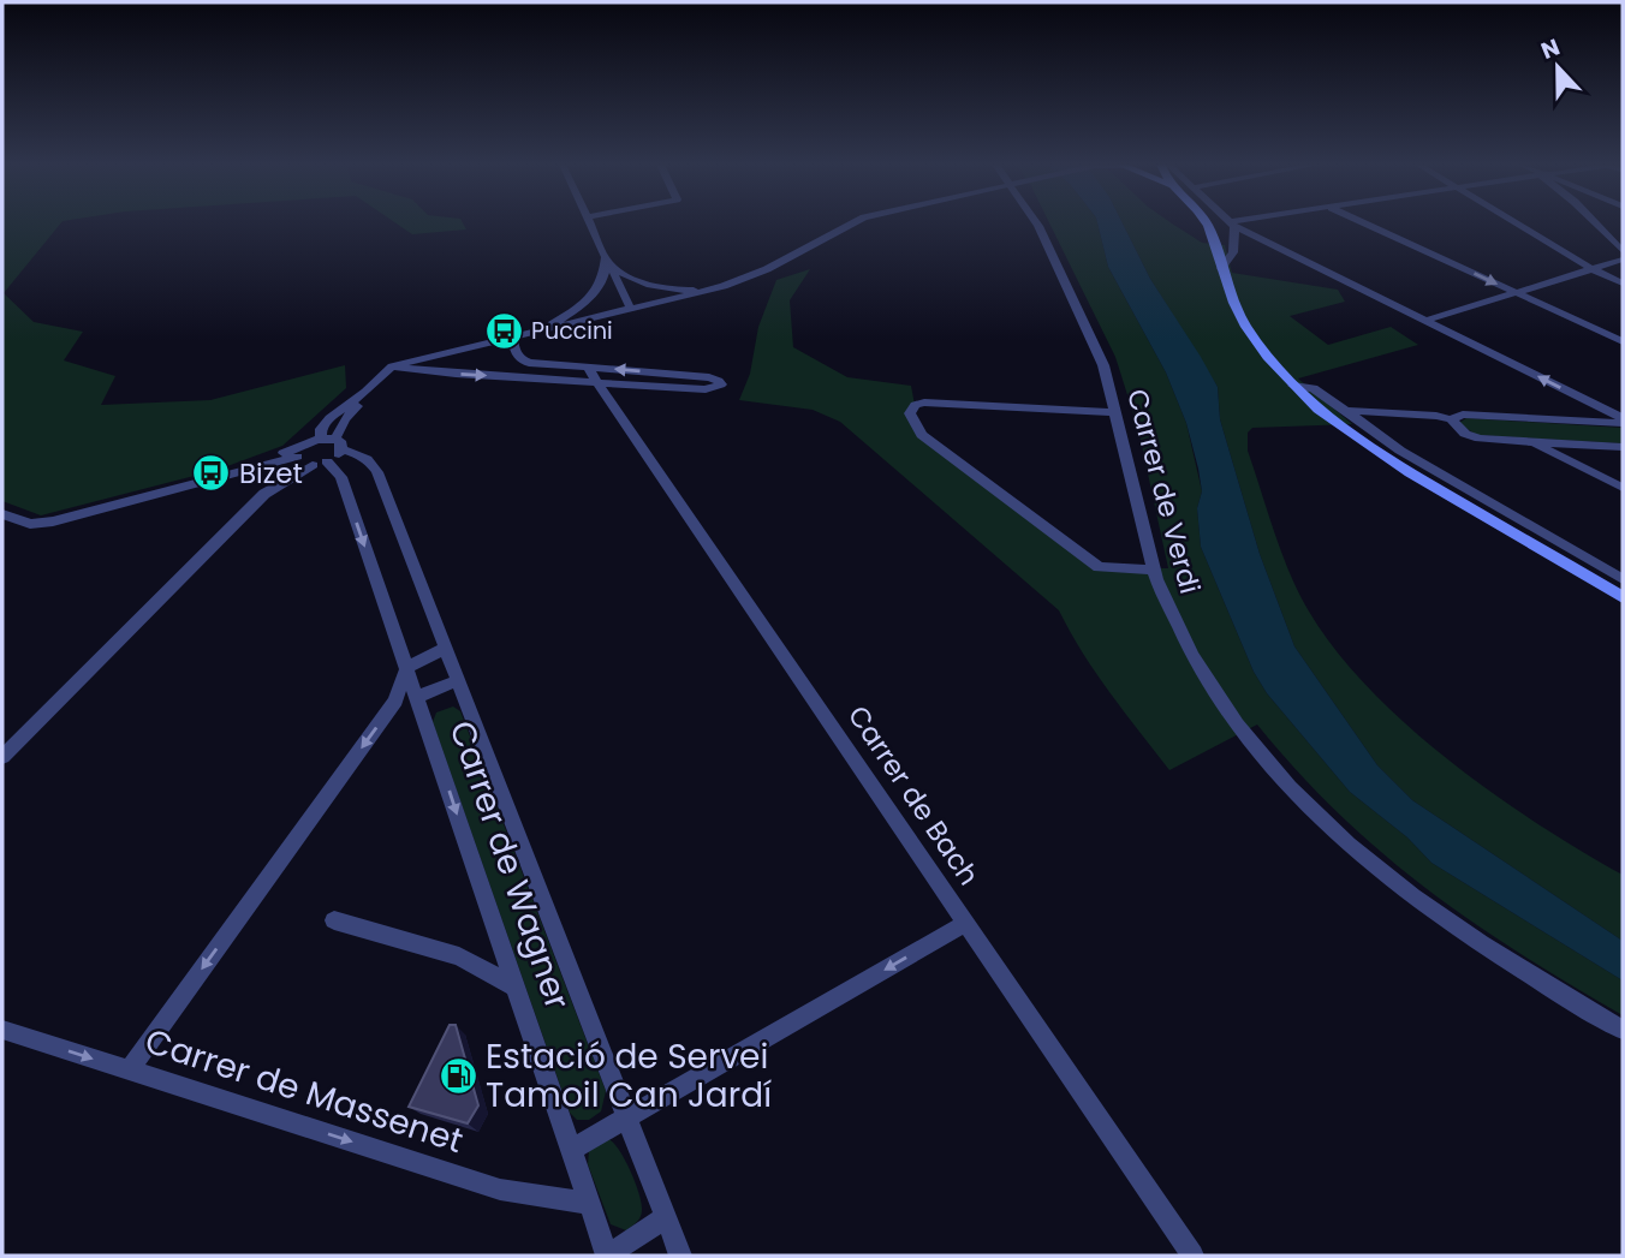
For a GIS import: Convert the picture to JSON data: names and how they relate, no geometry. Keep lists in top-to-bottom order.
{
  "streets": {
    "street": [
      "Carrer de Verdi",
      "Carrer de Bach",
      "Carrer de Wagner",
      "Carrer de Massenet"
    ]
  },
  "crossings": [
    ["Carrer de Wagner", "Carrer de Massenet"]
  ],
  "one_way": ["Carrer de Massenet"],
  "places": {
    "bus stop": ["Puccini", "Bizet"],
    "fuel station": ["Estació de Servei Tamoil Can Jardí"]
  },
  "north": "top"
}
